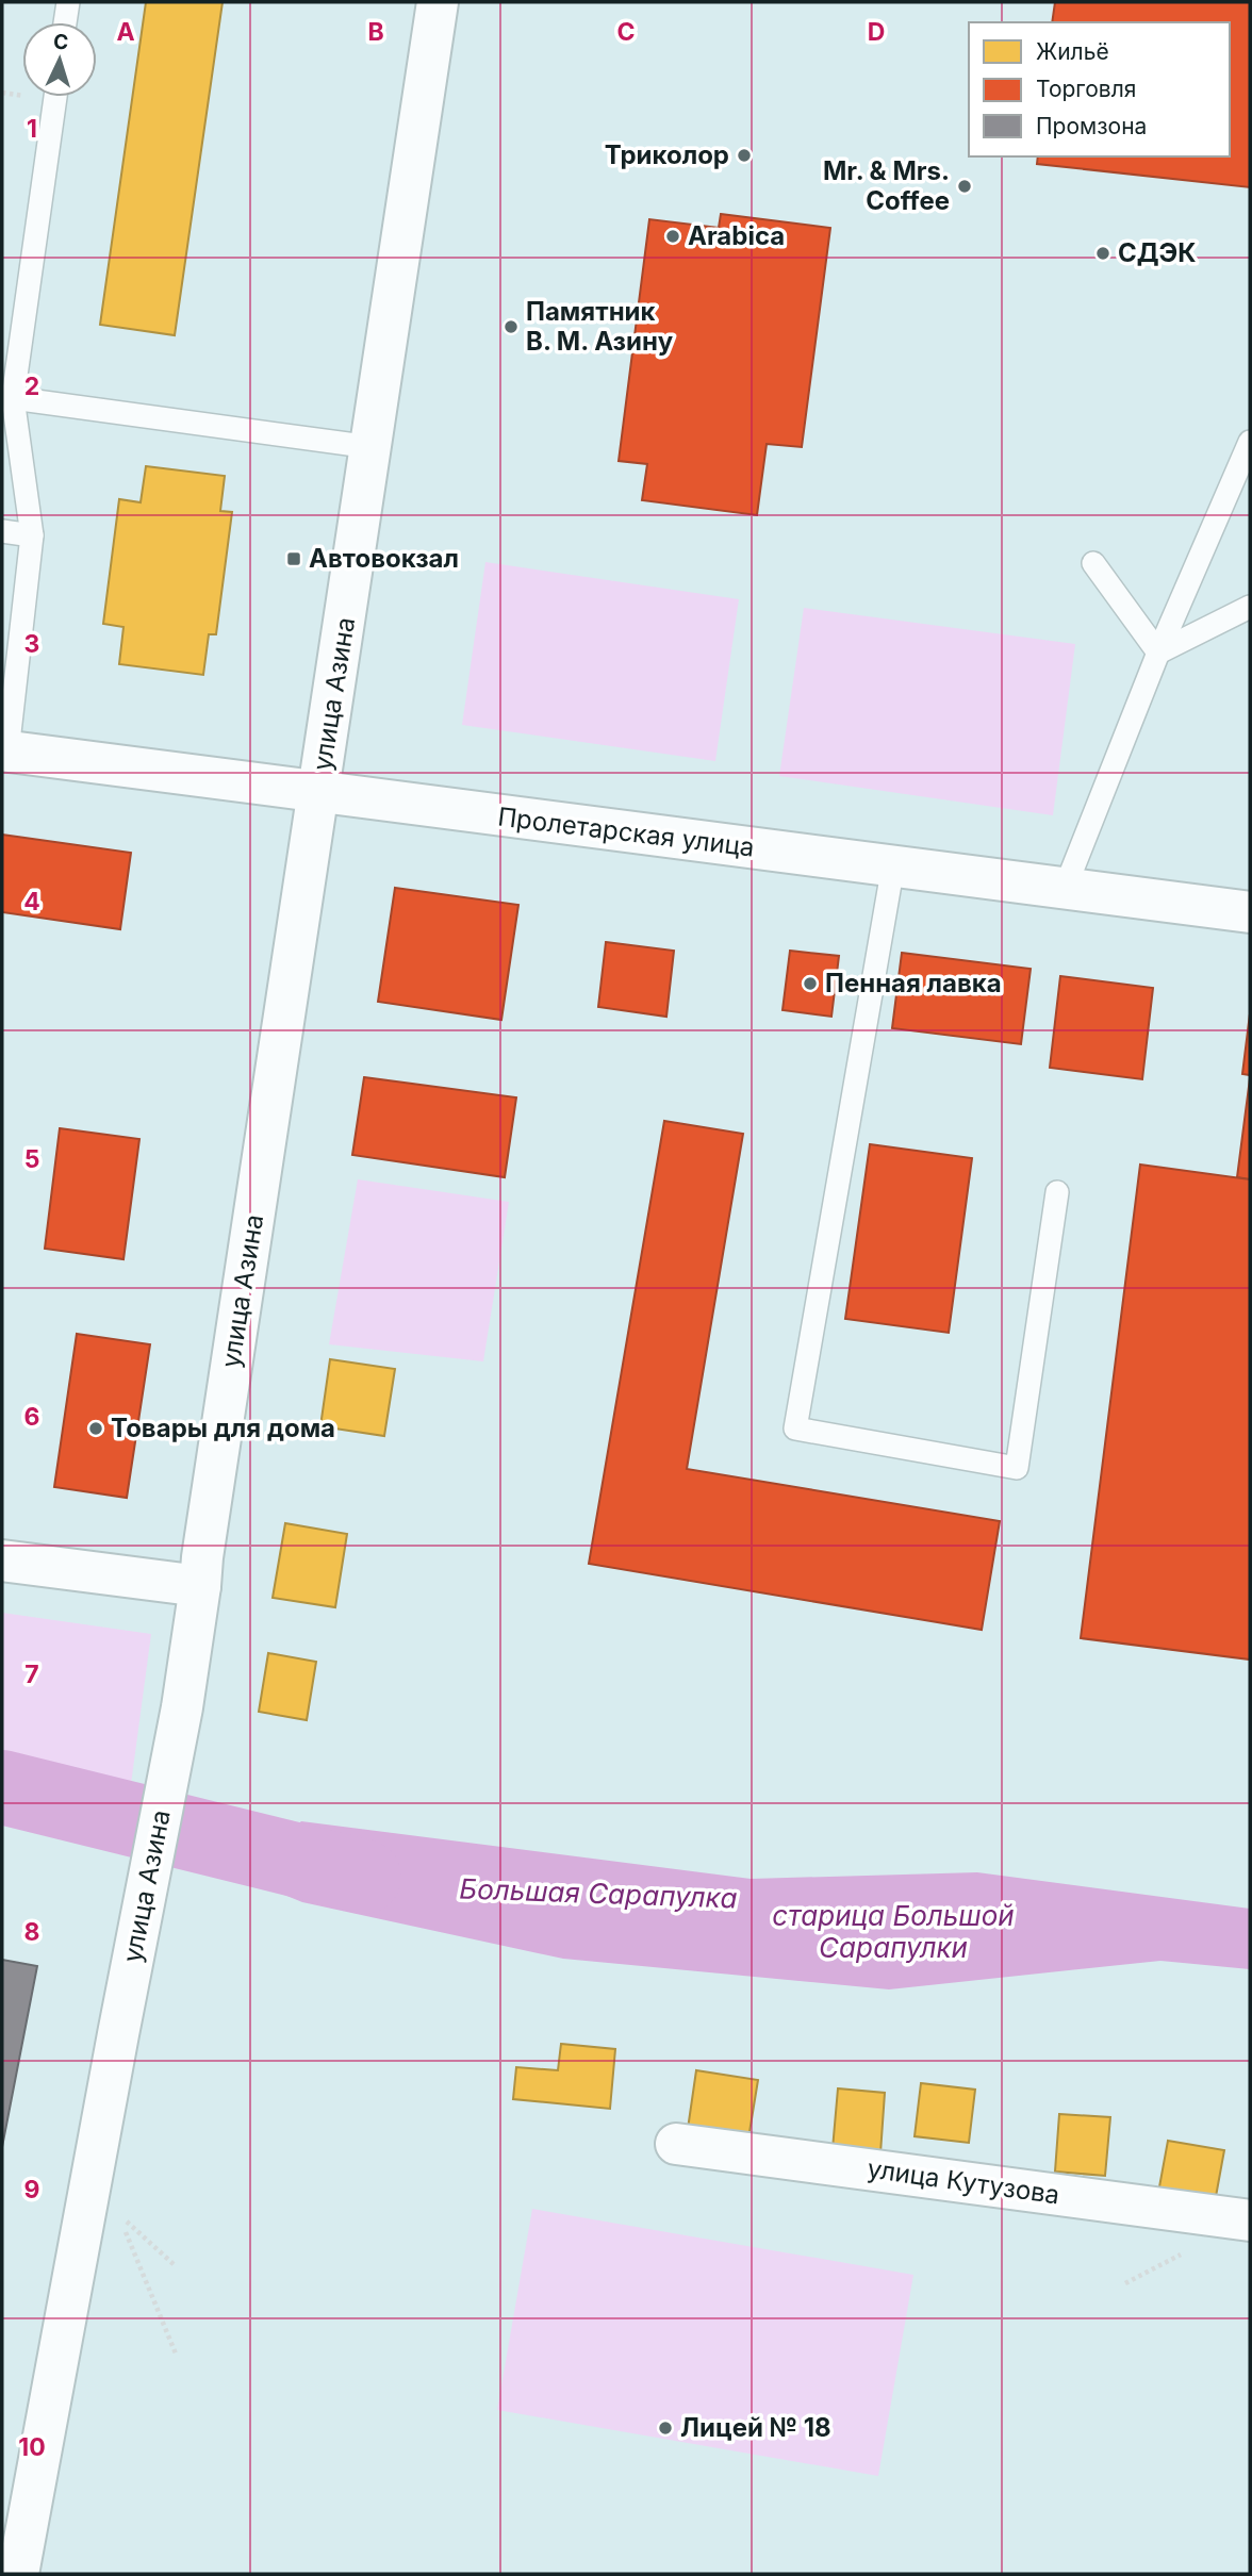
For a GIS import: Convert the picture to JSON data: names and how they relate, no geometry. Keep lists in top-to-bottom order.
{
  "streets": {
    "main road": ["улица Азина", "Пролетарская улица", "улица Кутузова"]
  },
  "crossings": [
    ["улица Азина", "Пролетарская улица"]
  ],
  "water": ["Большая Сарапулка", "старица Большой Сарапулки"],
  "places": {
    "other": [
      "Триколор",
      "Mr. & Mrs. Coffee",
      "Arabica",
      "СДЭК",
      "Памятник В. М. Азину",
      "Пенная лавка",
      "Товары для дома",
      "Лицей № 18"
    ],
    "transit": ["Автовокзал"]
  },
  "legend": ["Жильё", "Торговля", "Промзона"],
  "north": "top",
  "grid": {
    "columns": [
      "A",
      "B",
      "C",
      "D"
    ],
    "rows": [
      "1",
      "2",
      "3",
      "4",
      "5",
      "6",
      "7",
      "8",
      "9",
      "10"
    ]
  }
}
